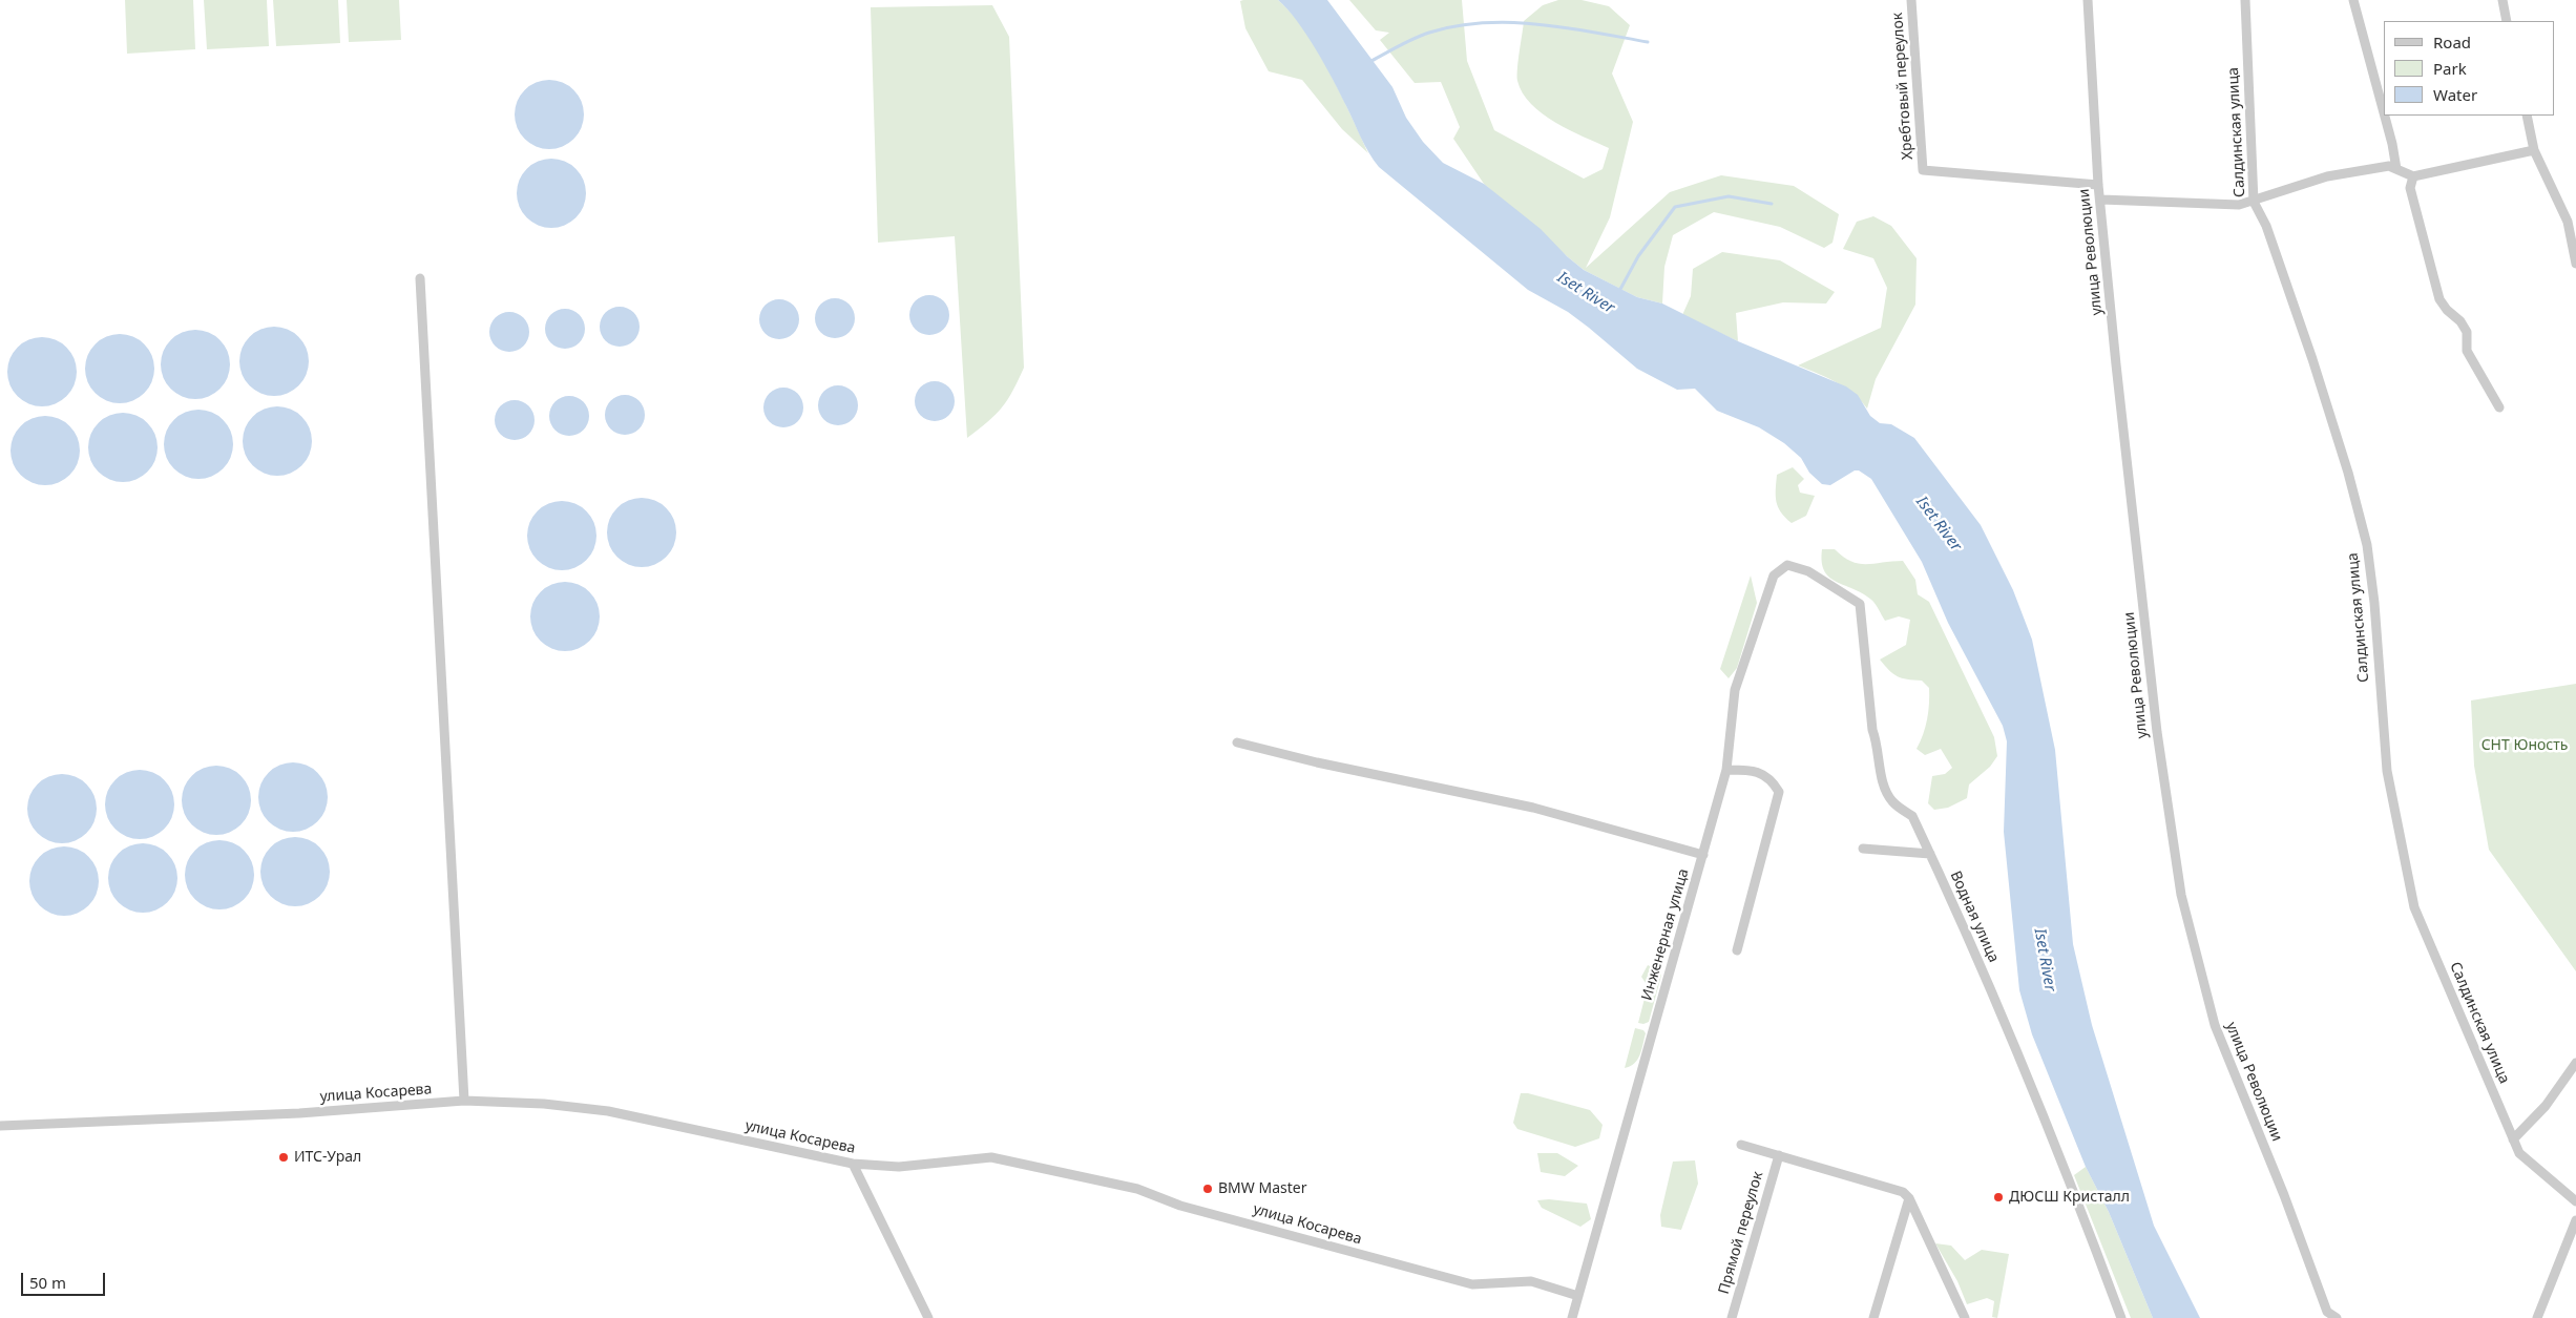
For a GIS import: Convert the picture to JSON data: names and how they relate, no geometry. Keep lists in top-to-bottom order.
{
  "streets": {
    "street": [
      "Хребтовый переулок",
      "Салдинская улица",
      "улица Революции",
      "Водная улица",
      "Инженерная улица",
      "улица Косарева",
      "Прямой переулок"
    ]
  },
  "crossings": [
    ["Хребтовый переулок", "улица Революции"],
    ["Водная улица", "Инженерная улица"],
    ["Инженерная улица", "улица Косарева"]
  ],
  "water": ["Iset River"],
  "parks": ["СНТ Юность"],
  "places": ["ИТС-Урал", "BMW Master", "ДЮСШ Кристалл"],
  "legend": ["Road", "Park", "Water"],
  "scale_bar": "50 m"
}
